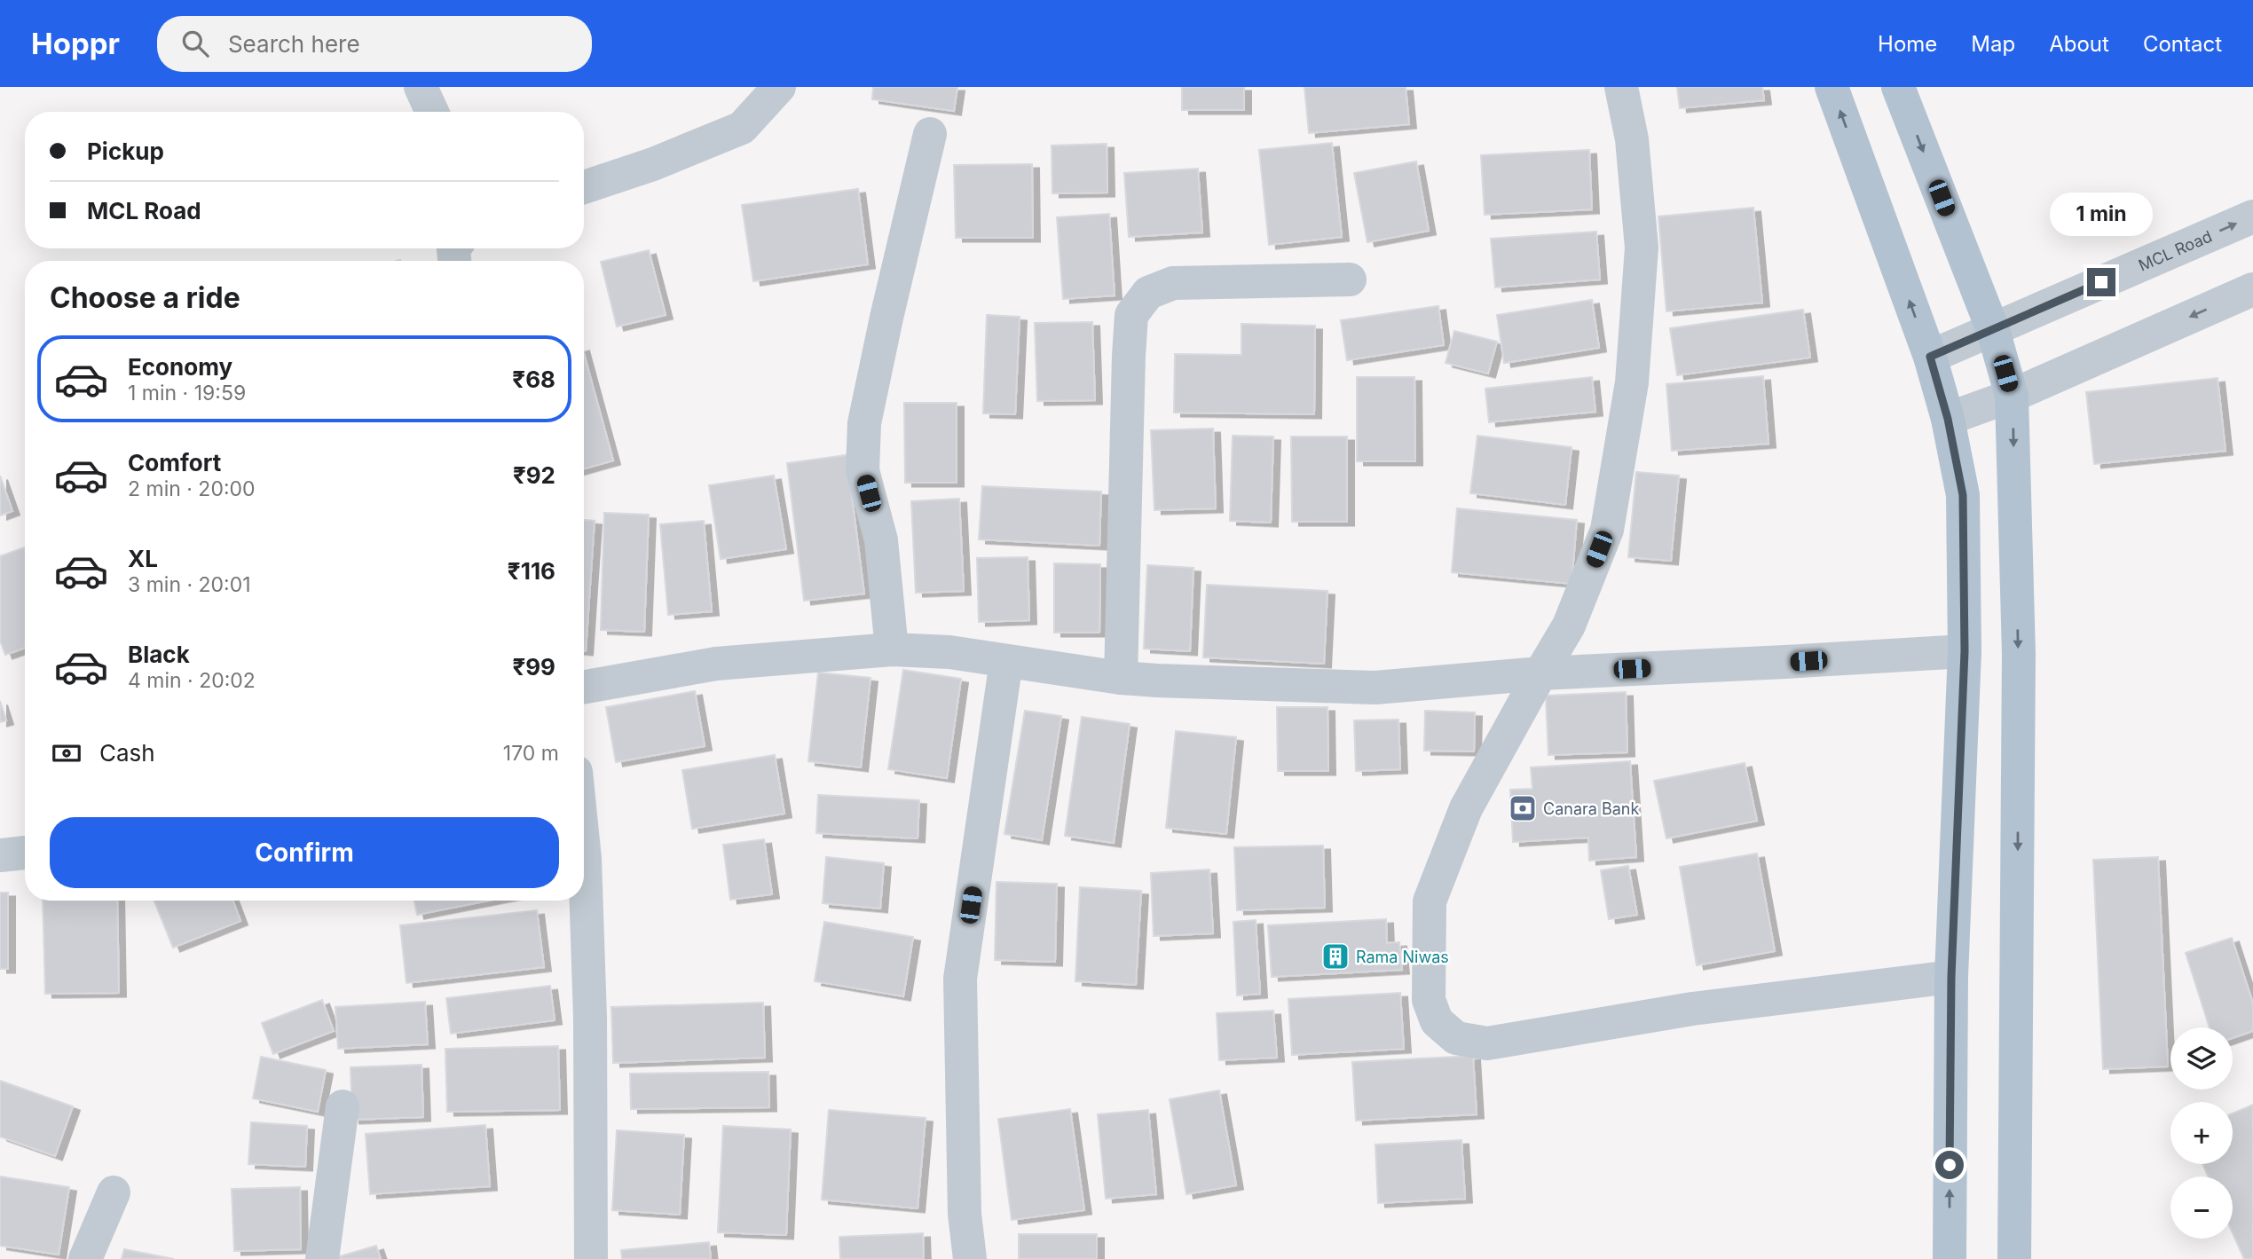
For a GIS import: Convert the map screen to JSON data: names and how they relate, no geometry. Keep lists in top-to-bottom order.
{
  "streets": {
    "street": ["MCL Road"]
  },
  "places": {
    "bank": ["Canara Bank"],
    "building": ["Rama Niwas"]
  },
  "page": {
    "header": "Hoppr",
    "search": "Search here",
    "nav": [
      "Home",
      "Map",
      "About",
      "Contact"
    ],
    "banner": ["Pickup", "MCL Road"],
    "bubble": "1 min",
    "heading": "Choose a ride",
    "list": [
      {
        "name": "Economy",
        "note": "1 min · 19:59",
        "value": "₹68"
      },
      {
        "name": "Comfort",
        "note": "2 min · 20:00",
        "value": "₹92"
      },
      {
        "name": "XL",
        "note": "3 min · 20:01",
        "value": "₹116"
      },
      {
        "name": "Black",
        "note": "4 min · 20:02",
        "value": "₹99"
      }
    ],
    "pay": ["Cash", "170 m"],
    "buttons": "Confirm",
    "map_buttons": ["+", "−"]
  }
}
